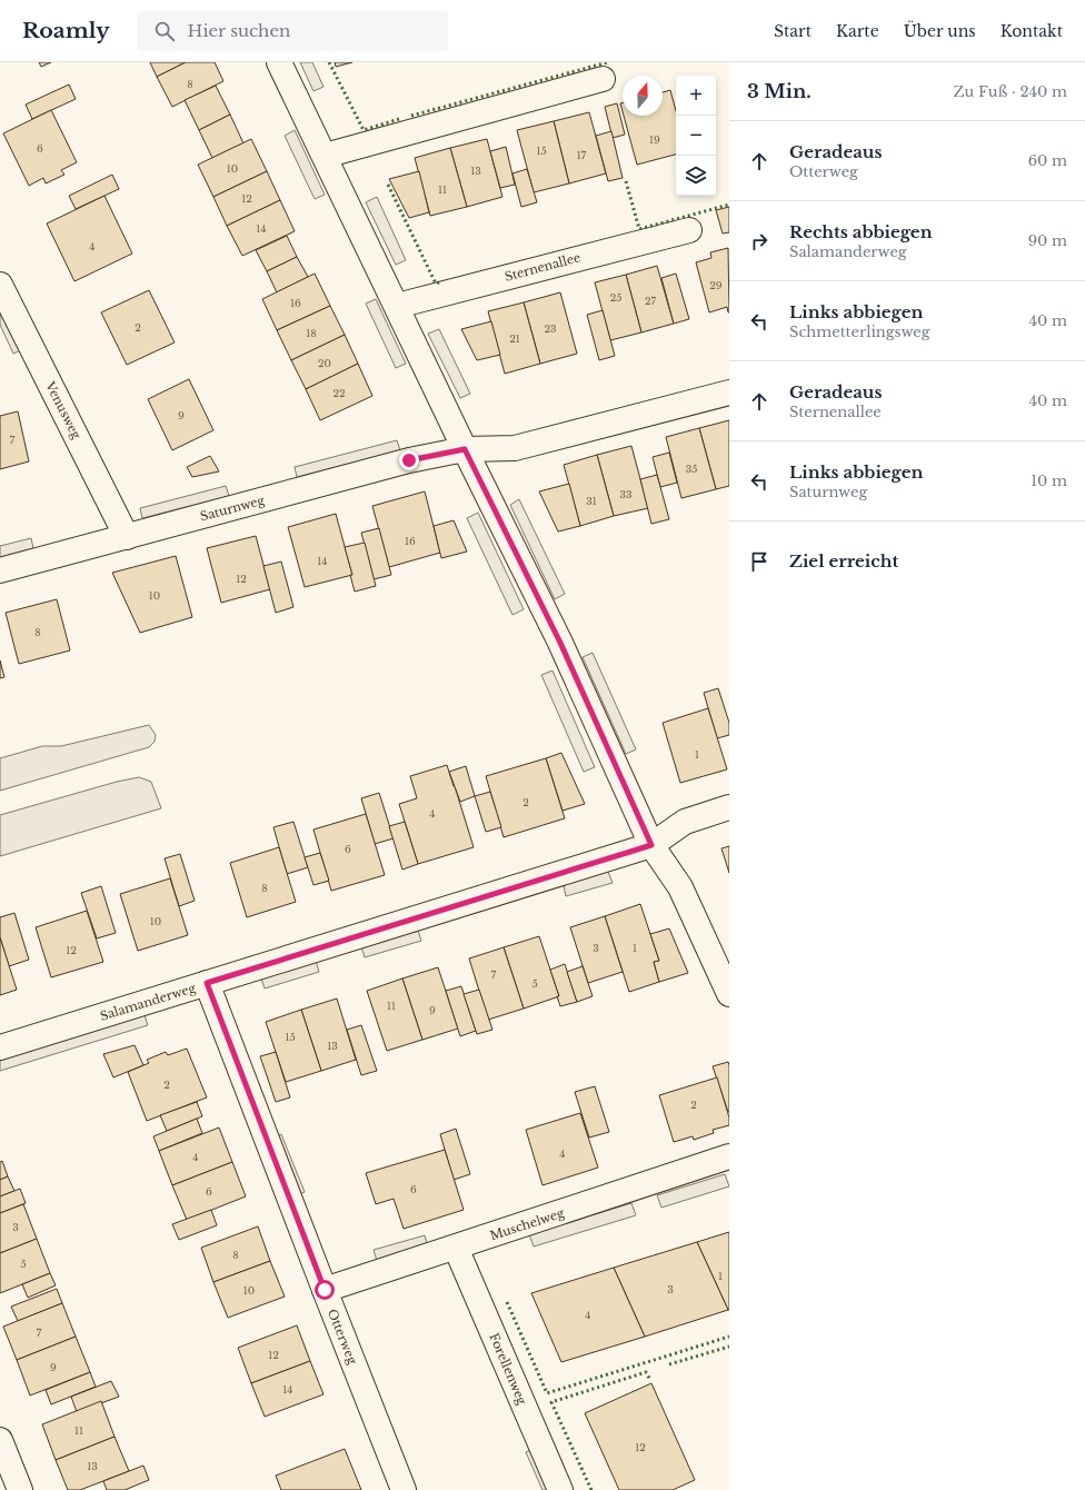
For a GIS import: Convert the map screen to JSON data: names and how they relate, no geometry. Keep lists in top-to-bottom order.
{
  "streets": {
    "street": [
      "Sternenallee",
      "Venusweg",
      "Saturnweg",
      "Salamanderweg",
      "Muschelweg",
      "Otterweg",
      "Forellenweg"
    ]
  },
  "crossings": [
    ["Venusweg", "Saturnweg"],
    ["Salamanderweg", "Otterweg"],
    ["Muschelweg", "Otterweg"],
    ["Muschelweg", "Forellenweg"]
  ],
  "house_numbers": [
    "8",
    "19",
    "6",
    "15",
    "17",
    "10",
    "13",
    "11",
    "12",
    "14",
    "4",
    "29",
    "25",
    "27",
    "16",
    "2",
    "23",
    "18",
    "21",
    "20",
    "22",
    "9",
    "7",
    "35",
    "33",
    "31",
    "16",
    "14",
    "12",
    "10",
    "8",
    "1",
    "2",
    "4",
    "6",
    "8",
    "10",
    "3",
    "1",
    "12",
    "7",
    "5",
    "11",
    "9",
    "15",
    "13",
    "2",
    "2",
    "4",
    "4",
    "6",
    "6",
    "3",
    "8",
    "5",
    "1",
    "3",
    "10",
    "4",
    "7",
    "12",
    "9",
    "14",
    "11",
    "12",
    "13"
  ],
  "north": "top",
  "page": {
    "header": "Roamly",
    "search": "Hier suchen",
    "nav": [
      "Start",
      "Karte",
      "Über uns",
      "Kontakt"
    ],
    "heading": ["3 Min.", "Zu Fuß · 240 m"],
    "map_buttons": ["+", "−"],
    "list": [
      ["Geradeaus", "Otterweg", "60 m"],
      ["Rechts abbiegen", "Salamanderweg", "90 m"],
      ["Links abbiegen", "Schmetterlingsweg", "40 m"],
      ["Geradeaus", "Sternenallee", "40 m"],
      ["Links abbiegen", "Saturnweg", "10 m"],
      "Ziel erreicht"
    ]
  }
}
